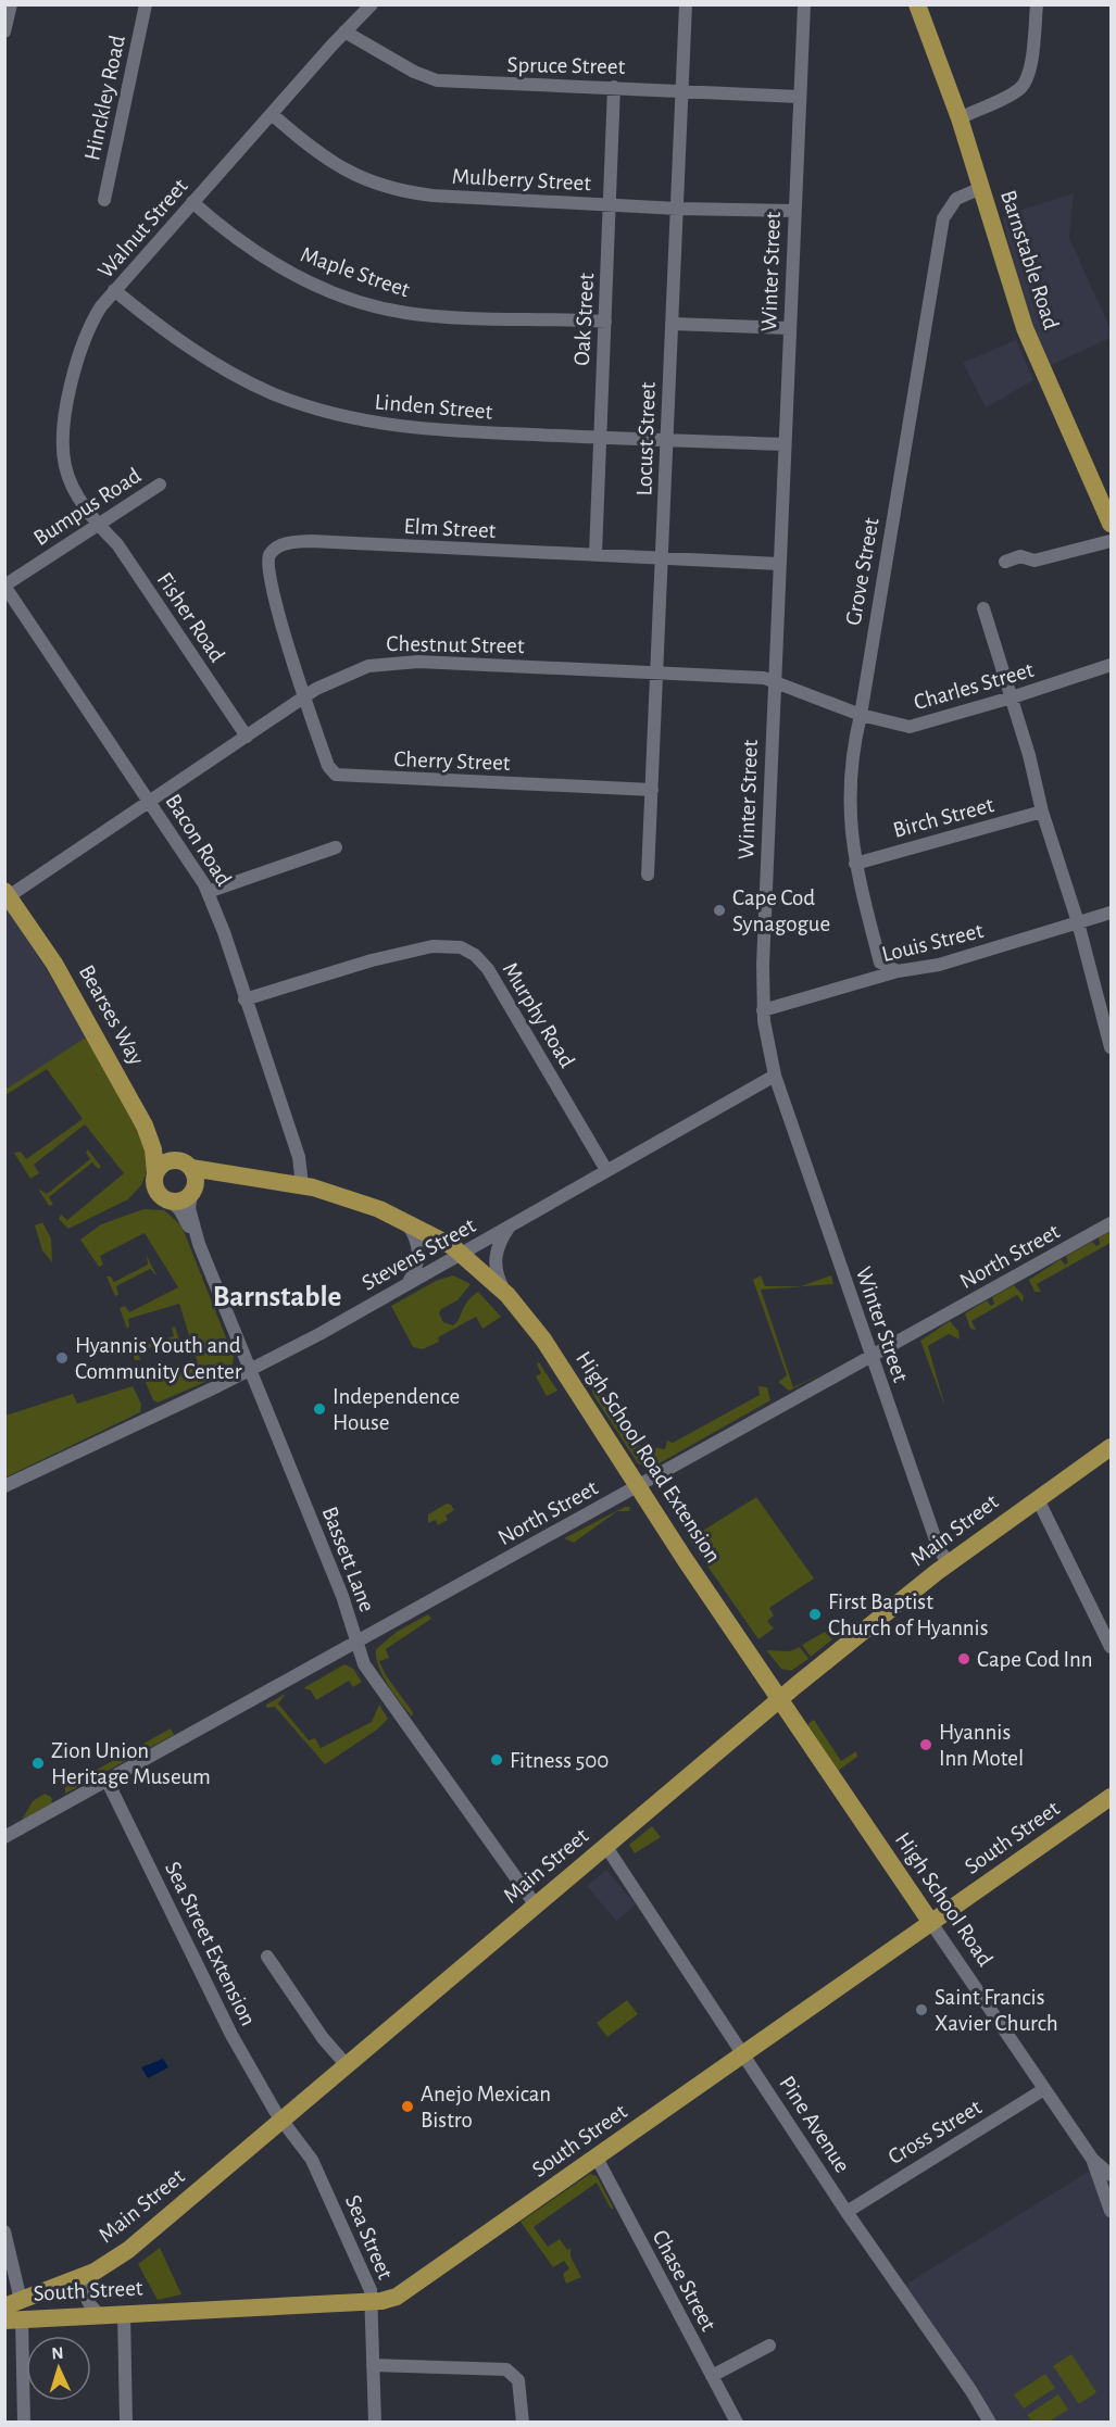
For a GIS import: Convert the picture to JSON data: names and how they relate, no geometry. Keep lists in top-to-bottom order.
{
  "streets": {
    "main road": [
      "Barnstable Road",
      "Bearses Way",
      "High School Road Extension",
      "Main Street",
      "South Street",
      "High School Road"
    ],
    "street": [
      "Spruce Street",
      "Hinckley Road",
      "Mulberry Street",
      "Walnut Street",
      "Maple Street",
      "Winter Street",
      "Oak Street",
      "Linden Street",
      "Locust Street",
      "Bumpus Road",
      "Elm Street",
      "Grove Street",
      "Fisher Road",
      "Chestnut Street",
      "Charles Street",
      "Cherry Street",
      "Birch Street",
      "Bacon Road",
      "Louis Street",
      "Murphy Road",
      "Stevens Street",
      "North Street",
      "Bassett Lane",
      "Sea Street Extension",
      "Pine Avenue",
      "Cross Street",
      "Sea Street",
      "Chase Street"
    ]
  },
  "crossings": [
    ["Spruce Street", "Walnut Street"],
    ["Spruce Street", "Winter Street"],
    ["Spruce Street", "Oak Street"],
    ["Spruce Street", "Locust Street"],
    ["Mulberry Street", "Walnut Street"],
    ["Mulberry Street", "Winter Street"],
    ["Mulberry Street", "Oak Street"],
    ["Mulberry Street", "Locust Street"],
    ["Walnut Street", "Maple Street"],
    ["Walnut Street", "Linden Street"],
    ["Walnut Street", "Bumpus Road"],
    ["Walnut Street", "Fisher Road"],
    ["Barnstable Road", "Grove Street"],
    ["Maple Street", "Oak Street"],
    ["Winter Street", "Linden Street"],
    ["Winter Street", "Elm Street"],
    ["Winter Street", "Chestnut Street"],
    ["Winter Street", "Charles Street"],
    ["Winter Street", "Louis Street"],
    ["Winter Street", "Stevens Street"],
    ["Winter Street", "North Street"],
    ["Winter Street", "Main Street"],
    ["Oak Street", "Linden Street"],
    ["Oak Street", "Elm Street"],
    ["Linden Street", "Locust Street"],
    ["Locust Street", "Elm Street"],
    ["Locust Street", "Chestnut Street"],
    ["Locust Street", "Cherry Street"],
    ["Bumpus Road", "Fisher Road"],
    ["Bumpus Road", "Bacon Road"],
    ["Elm Street", "Chestnut Street"],
    ["Elm Street", "Cherry Street"],
    ["Grove Street", "Charles Street"],
    ["Grove Street", "Birch Street"],
    ["Grove Street", "Louis Street"],
    ["Fisher Road", "Chestnut Street"],
    ["Chestnut Street", "Charles Street"],
    ["Chestnut Street", "Cherry Street"],
    ["Chestnut Street", "Bacon Road"],
    ["Chestnut Street", "Bearses Way"],
    ["Bacon Road", "Murphy Road"],
    ["Bearses Way", "Bassett Lane"],
    ["Murphy Road", "Stevens Street"],
    ["Stevens Street", "High School Road Extension"],
    ["Stevens Street", "Bassett Lane"],
    ["North Street", "High School Road Extension"],
    ["North Street", "Bassett Lane"],
    ["North Street", "Sea Street Extension"],
    ["High School Road Extension", "Main Street"],
    ["High School Road Extension", "High School Road"],
    ["Main Street", "Bassett Lane"],
    ["Main Street", "South Street"],
    ["Main Street", "High School Road"],
    ["Main Street", "Sea Street Extension"],
    ["Main Street", "Pine Avenue"],
    ["Main Street", "Sea Street"],
    ["South Street", "High School Road"],
    ["South Street", "Pine Avenue"],
    ["South Street", "Sea Street"],
    ["South Street", "Chase Street"],
    ["High School Road", "Cross Street"],
    ["Sea Street Extension", "Sea Street"],
    ["Pine Avenue", "Cross Street"]
  ],
  "districts": ["Barnstable"],
  "places": [
    "Cape Cod Synagogue",
    "Hyannis Youth and Community Center",
    "Independence House",
    "First Baptist Church of Hyannis",
    "Cape Cod Inn",
    "Hyannis Inn Motel",
    "Fitness 500",
    "Zion Union Heritage Museum",
    "Saint Francis Xavier Church",
    "Anejo Mexican Bistro"
  ],
  "north": "top"
}
